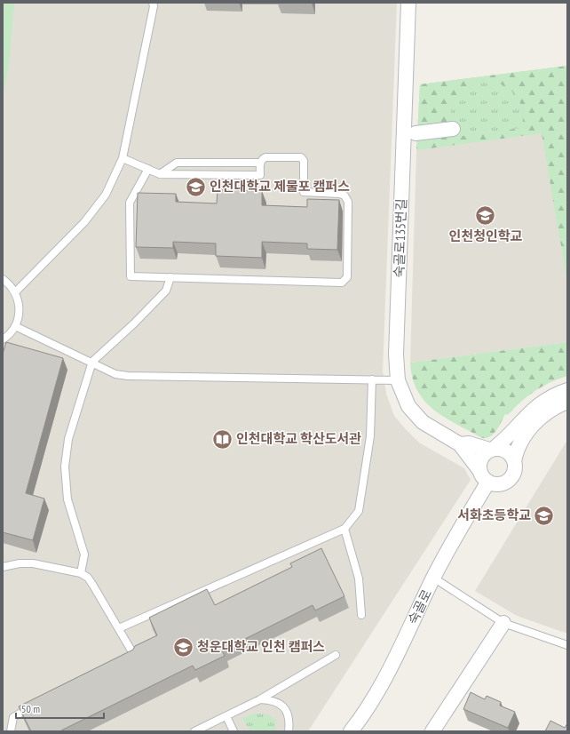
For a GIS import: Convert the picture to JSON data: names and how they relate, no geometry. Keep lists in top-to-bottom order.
{
  "streets": {
    "street": ["숙골로135번길", "숙골로"]
  },
  "crossings": [
    ["숙골로135번길", "숙골로"]
  ],
  "places": {
    "school or university": [
      "인천대학교 제물포 캠퍼스",
      "인천청인학교",
      "서화초등학교",
      "청운대학교 인천 캠퍼스"
    ],
    "library": ["인천대학교 학산도서관"]
  },
  "scale_bar": "50 m"
}
